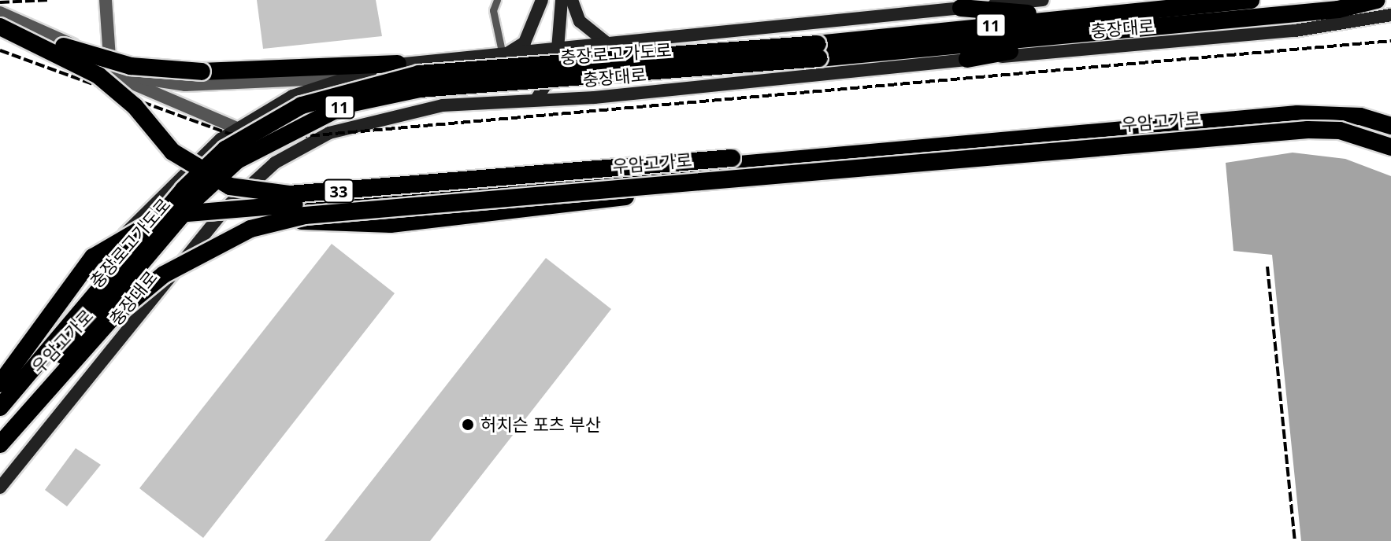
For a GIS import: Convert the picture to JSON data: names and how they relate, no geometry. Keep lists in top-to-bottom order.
{
  "streets": {
    "highway": [
      "11",
      "충장로고가도로",
      "우암고가로",
      "33"
    ],
    "main road": ["충장대로"]
  },
  "crossings": [
    ["충장로고가도로", "우암고가로"],
    ["우암고가로", "33"]
  ],
  "places": ["허치슨 포츠 부산"]
}
